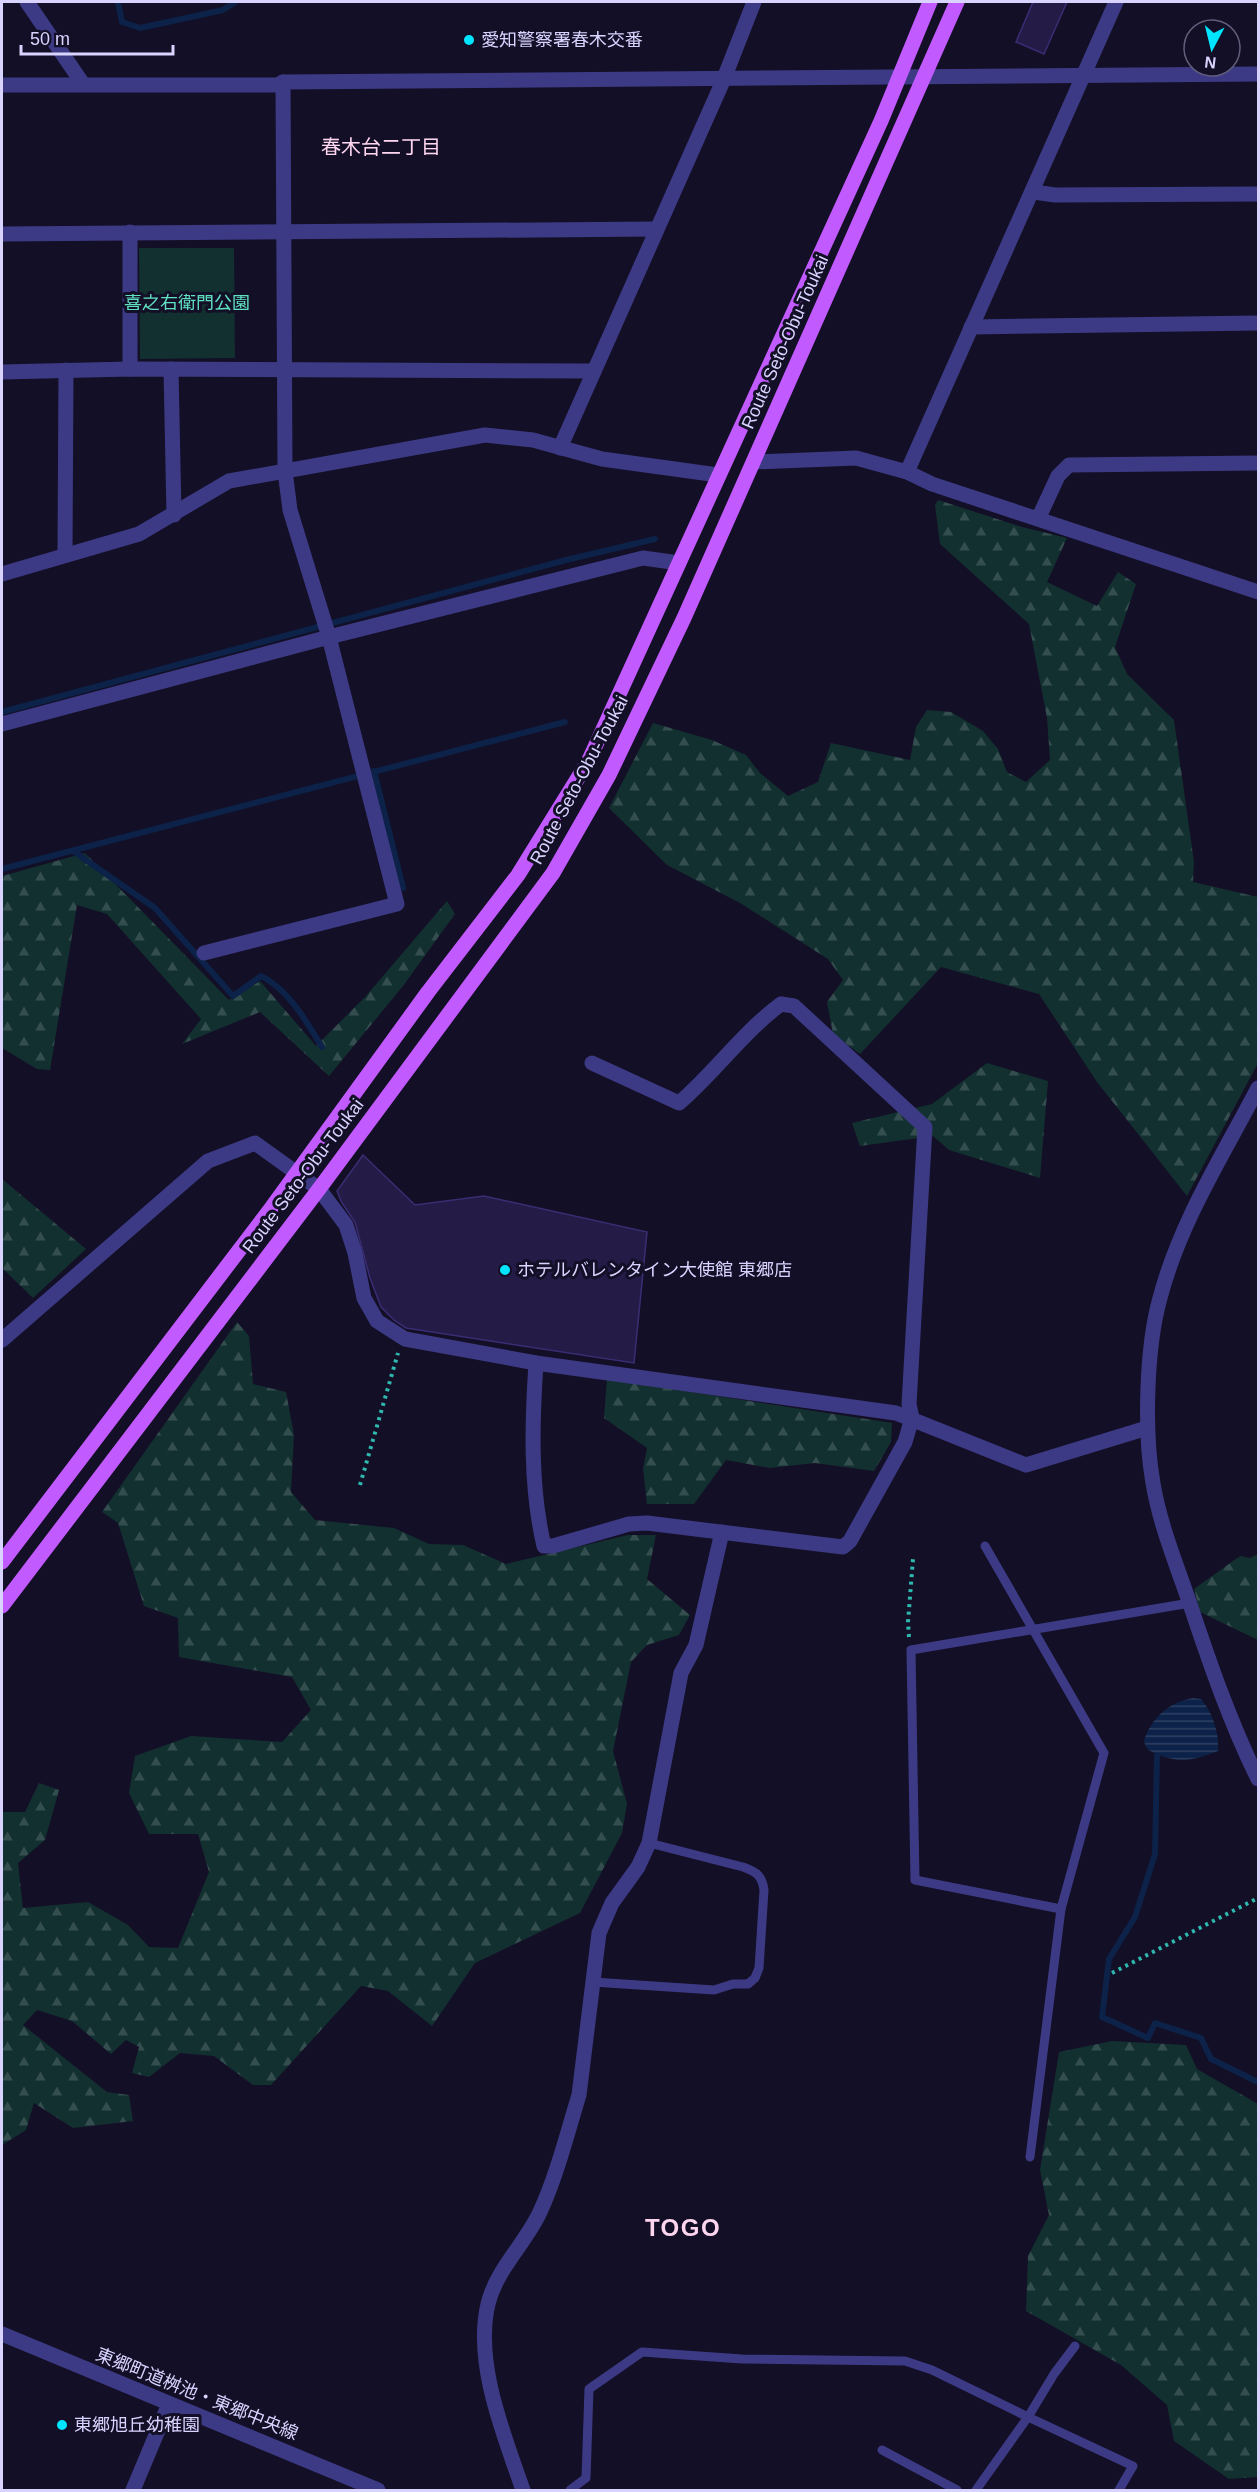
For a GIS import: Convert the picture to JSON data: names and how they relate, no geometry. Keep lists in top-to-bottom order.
{
  "streets": {
    "main road": ["Route Seto-Obu-Toukai"],
    "street": ["東郷町道桝池・東郷中央線"]
  },
  "districts": ["春木台二丁目", "TOGO"],
  "parks": ["喜之右衛門公園"],
  "places": ["愛知警察署春木交番", "ホテルバレンタイン大使館 東郷店", "東郷旭丘幼稚園"],
  "scale_bar": "50 m",
  "north": "bottom"
}
